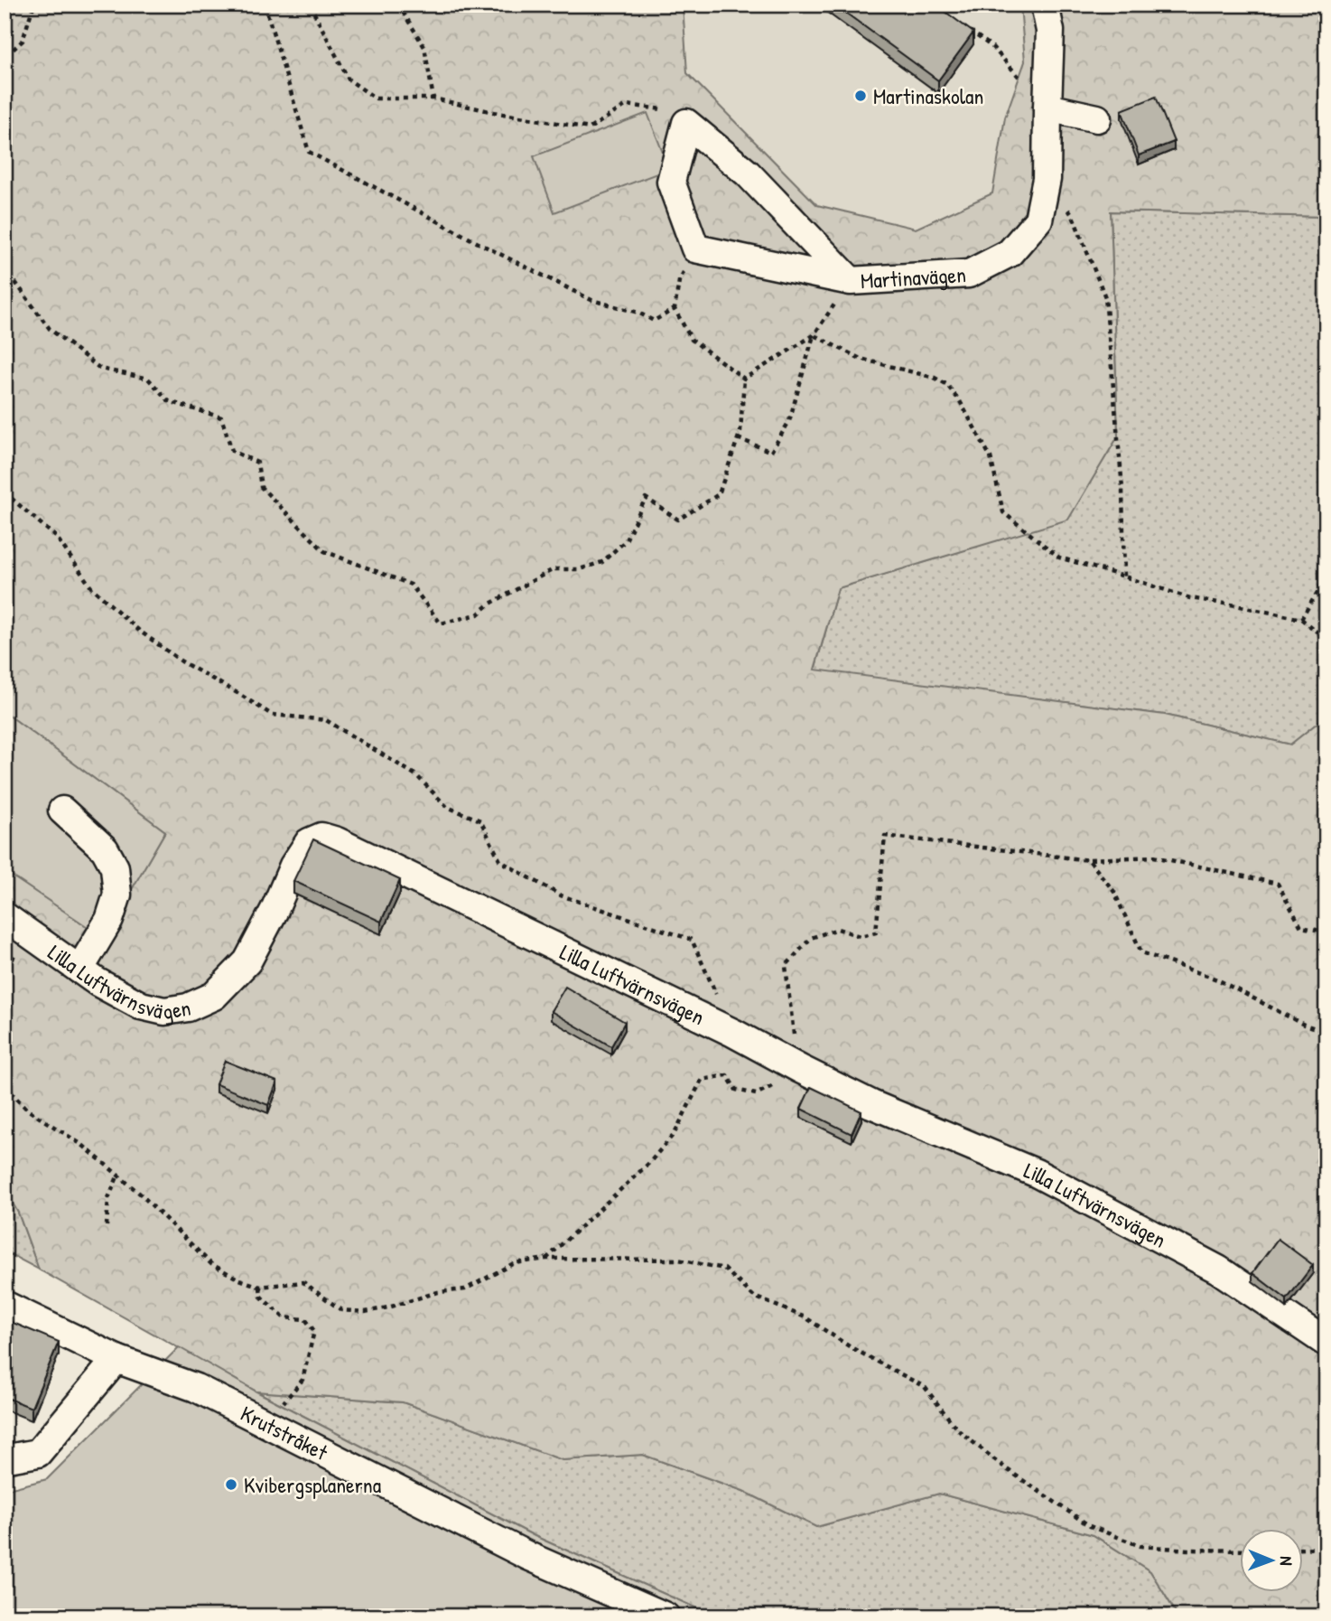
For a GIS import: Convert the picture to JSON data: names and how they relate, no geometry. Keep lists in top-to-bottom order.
{
  "streets": {
    "street": ["Martinavägen", "Lilla Luftvärnsvägen", "Krutstråket"]
  },
  "places": ["Martinaskolan", "Kvibergsplanerna"],
  "north": "right"
}
